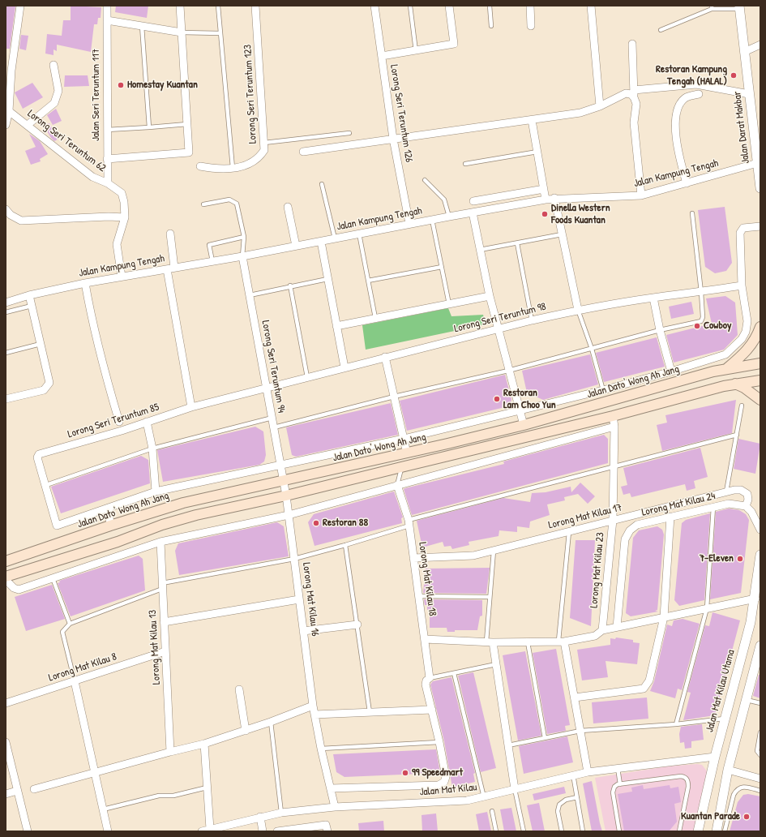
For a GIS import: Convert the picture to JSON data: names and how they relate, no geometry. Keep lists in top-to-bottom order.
{
  "streets": {
    "main road": ["Jalan Dato' Wong Ah Jang"],
    "street": [
      "Lorong Seri Teruntum 123",
      "Jalan Seri Teruntum 117",
      "Lorong Seri Teruntum 126",
      "Jalan Darat Makbar",
      "Lorong Seri Teruntum 62",
      "Jalan Kampung Tengah",
      "Lorong Seri Teruntum 98",
      "Lorong Seri Teruntum 94",
      "Lorong Seri Teruntum 85",
      "Lorong Mat Kilau 24",
      "Lorong Mat Kilau 17",
      "Lorong Mat Kilau 23",
      "Lorong Mat Kilau 18",
      "Lorong Mat Kilau 16",
      "Lorong Mat Kilau 13",
      "Lorong Mat Kilau 8",
      "Jalan Mat Kilau Utama",
      "Jalan Mat Kilau"
    ]
  },
  "crossings": [
    ["Jalan Seri Teruntum 117", "Lorong Seri Teruntum 62"],
    ["Lorong Seri Teruntum 126", "Jalan Kampung Tengah"],
    ["Jalan Darat Makbar", "Jalan Kampung Tengah"],
    ["Lorong Seri Teruntum 62", "Jalan Kampung Tengah"],
    ["Jalan Kampung Tengah", "Lorong Seri Teruntum 94"],
    ["Lorong Seri Teruntum 98", "Lorong Seri Teruntum 94"],
    ["Lorong Seri Teruntum 98", "Lorong Seri Teruntum 85"],
    ["Lorong Seri Teruntum 94", "Jalan Dato' Wong Ah Jang"],
    ["Lorong Seri Teruntum 94", "Lorong Seri Teruntum 85"],
    ["Lorong Seri Teruntum 94", "Lorong Mat Kilau 16"],
    ["Lorong Mat Kilau 24", "Lorong Mat Kilau 17"],
    ["Lorong Mat Kilau 17", "Lorong Mat Kilau 23"],
    ["Lorong Mat Kilau 17", "Lorong Mat Kilau 18"],
    ["Lorong Mat Kilau 18", "Jalan Mat Kilau"],
    ["Lorong Mat Kilau 16", "Jalan Mat Kilau"],
    ["Lorong Mat Kilau 13", "Lorong Mat Kilau 8"],
    ["Jalan Mat Kilau Utama", "Jalan Mat Kilau"]
  ],
  "places": [
    "Restoran Kampung Tengah (HALAL)",
    "Homestay Kuantan",
    "Dinella Western Foods Kuantan",
    "Cowboy",
    "Restoran Lam Choo Yun",
    "Restoran 88",
    "7-Eleven",
    "99 Speedmart",
    "Kuantan Parade"
  ]
}
